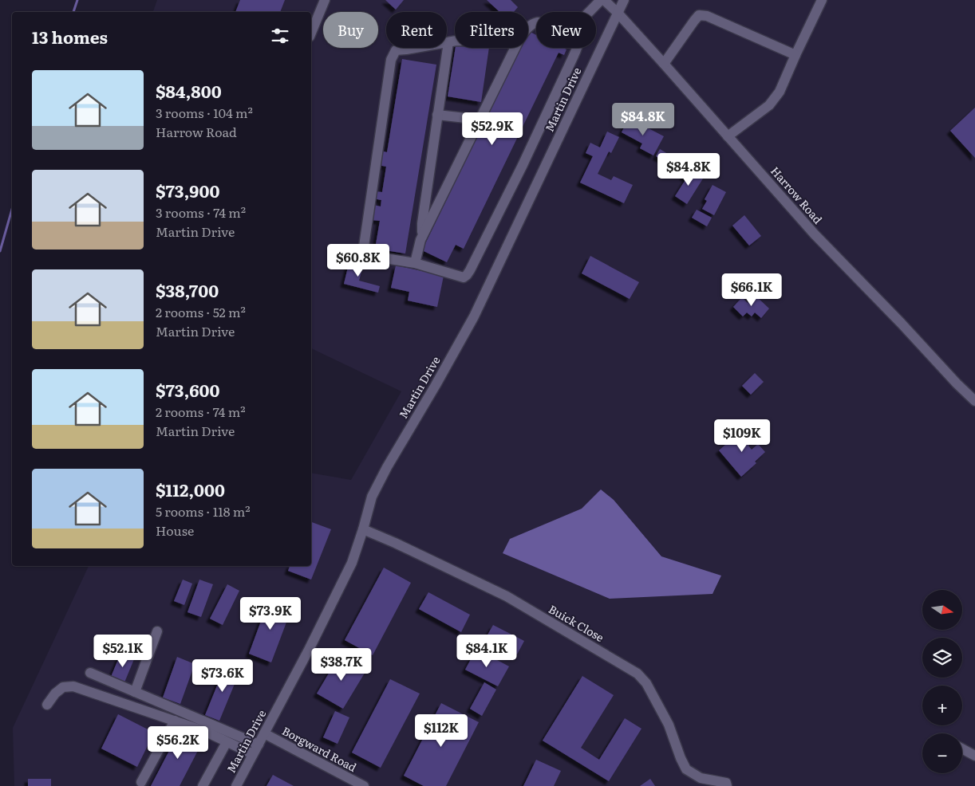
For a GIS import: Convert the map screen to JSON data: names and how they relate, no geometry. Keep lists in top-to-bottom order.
{
  "streets": {
    "street": [
      "Martin Drive",
      "Harrow Road",
      "Buick Close",
      "Borgward Road"
    ]
  },
  "crossings": [
    ["Martin Drive", "Harrow Road"],
    ["Martin Drive", "Buick Close"],
    ["Martin Drive", "Borgward Road"]
  ],
  "north": "right",
  "page": {
    "chip": [
      "Buy",
      "Rent",
      "Filters",
      "New"
    ],
    "heading": "13 homes",
    "list": [
      {
        "name": "$84,800",
        "note": "3 rooms · 104 m² · Harrow Road"
      },
      {
        "name": "$73,900",
        "note": "3 rooms · 74 m² · Martin Drive"
      },
      {
        "name": "$38,700",
        "note": "2 rooms · 52 m² · Martin Drive"
      },
      {
        "name": "$73,600",
        "note": "2 rooms · 74 m² · Martin Drive"
      },
      {
        "name": "$112,000",
        "note": "5 rooms · 118 m² · House"
      }
    ],
    "price": [
      "$84.8K",
      "$52.9K",
      "$84.8K",
      "$60.8K",
      "$66.1K",
      "$109K",
      "$73.9K",
      "$52.1K",
      "$84.1K",
      "$38.7K",
      "$73.6K",
      "$112K",
      "$56.2K"
    ],
    "map_buttons": ["+", "−"]
  }
}
